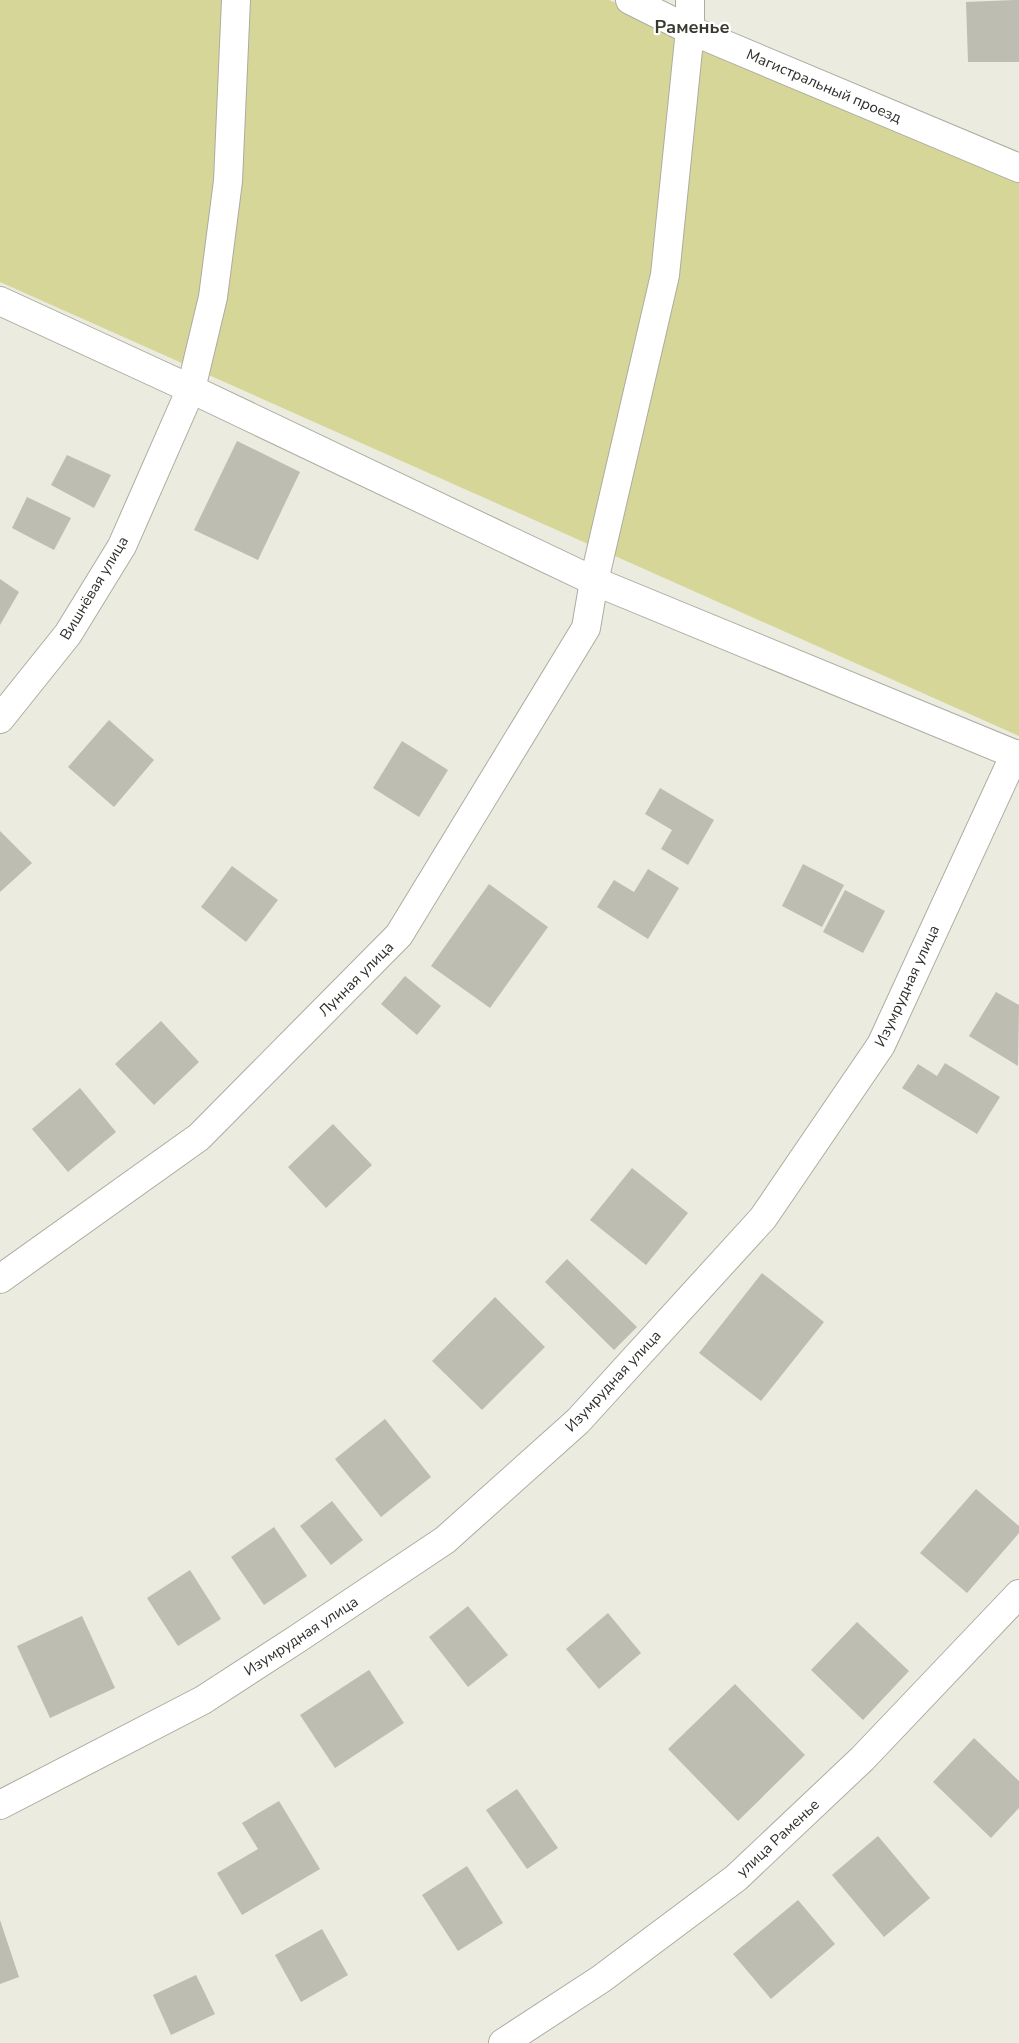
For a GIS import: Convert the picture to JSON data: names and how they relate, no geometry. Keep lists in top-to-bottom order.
{
  "streets": {
    "street": [
      "Магистральный проезд",
      "Вишнёвая улица",
      "Лунная улица",
      "Изумрудная улица",
      "улица Раменье"
    ]
  },
  "crossings": [
    ["Магистральный проезд", "Лунная улица"]
  ],
  "districts": ["Раменье"]
}
